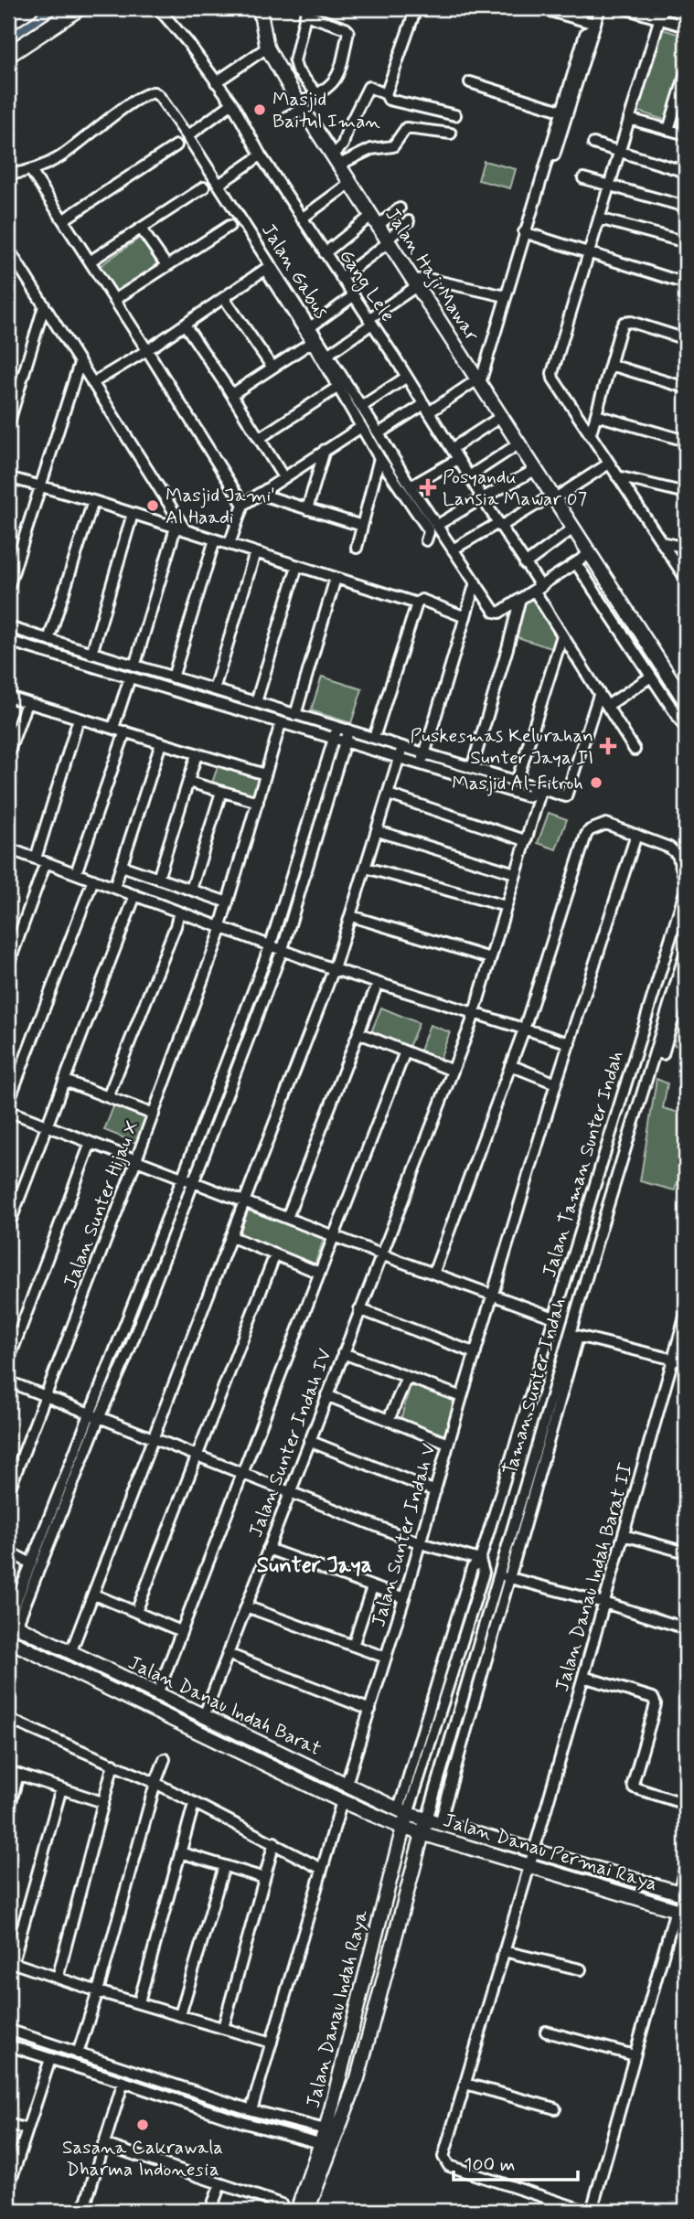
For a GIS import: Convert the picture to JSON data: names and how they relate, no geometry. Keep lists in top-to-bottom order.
{
  "streets": {
    "street": [
      "Jalan Gabus",
      "Jalan Haji Mawar",
      "Gang Lele",
      "Jalan Taman Sunter Indah",
      "Jalan Sunter Hijau X",
      "Taman Sunter Indah",
      "Jalan Sunter Indah IV",
      "Jalan Sunter Indah V",
      "Jalan Danau Indah Barat II",
      "Jalan Danau Indah Barat",
      "Jalan Danau Permai Raya",
      "Jalan Danau Indah Raya"
    ]
  },
  "crossings": [
    ["Jalan Taman Sunter Indah", "Jalan Danau Indah Barat"],
    ["Jalan Taman Sunter Indah", "Jalan Danau Indah Raya"],
    ["Taman Sunter Indah", "Jalan Danau Indah Barat"],
    ["Taman Sunter Indah", "Jalan Danau Permai Raya"],
    ["Taman Sunter Indah", "Jalan Danau Indah Raya"],
    ["Jalan Sunter Indah IV", "Jalan Danau Indah Barat"],
    ["Jalan Sunter Indah V", "Jalan Danau Indah Barat"],
    ["Jalan Danau Indah Barat II", "Jalan Danau Permai Raya"],
    ["Jalan Danau Indah Barat", "Jalan Danau Permai Raya"],
    ["Jalan Danau Indah Barat", "Jalan Danau Indah Raya"],
    ["Jalan Danau Permai Raya", "Jalan Danau Indah Raya"]
  ],
  "districts": ["Sunter Jaya"],
  "places": {
    "other": [
      "Masjid Baitul Iman",
      "Masjid Jami' Al Haadi",
      "Masjid Al-Fitroh",
      "Sasana Cakrawala Dharma Indonesia"
    ],
    "health": ["Posyandu Lansia Mawar 07", "Puskesmas Kelurahan Sunter Jaya II"]
  },
  "scale_bar": "100 m"
}
